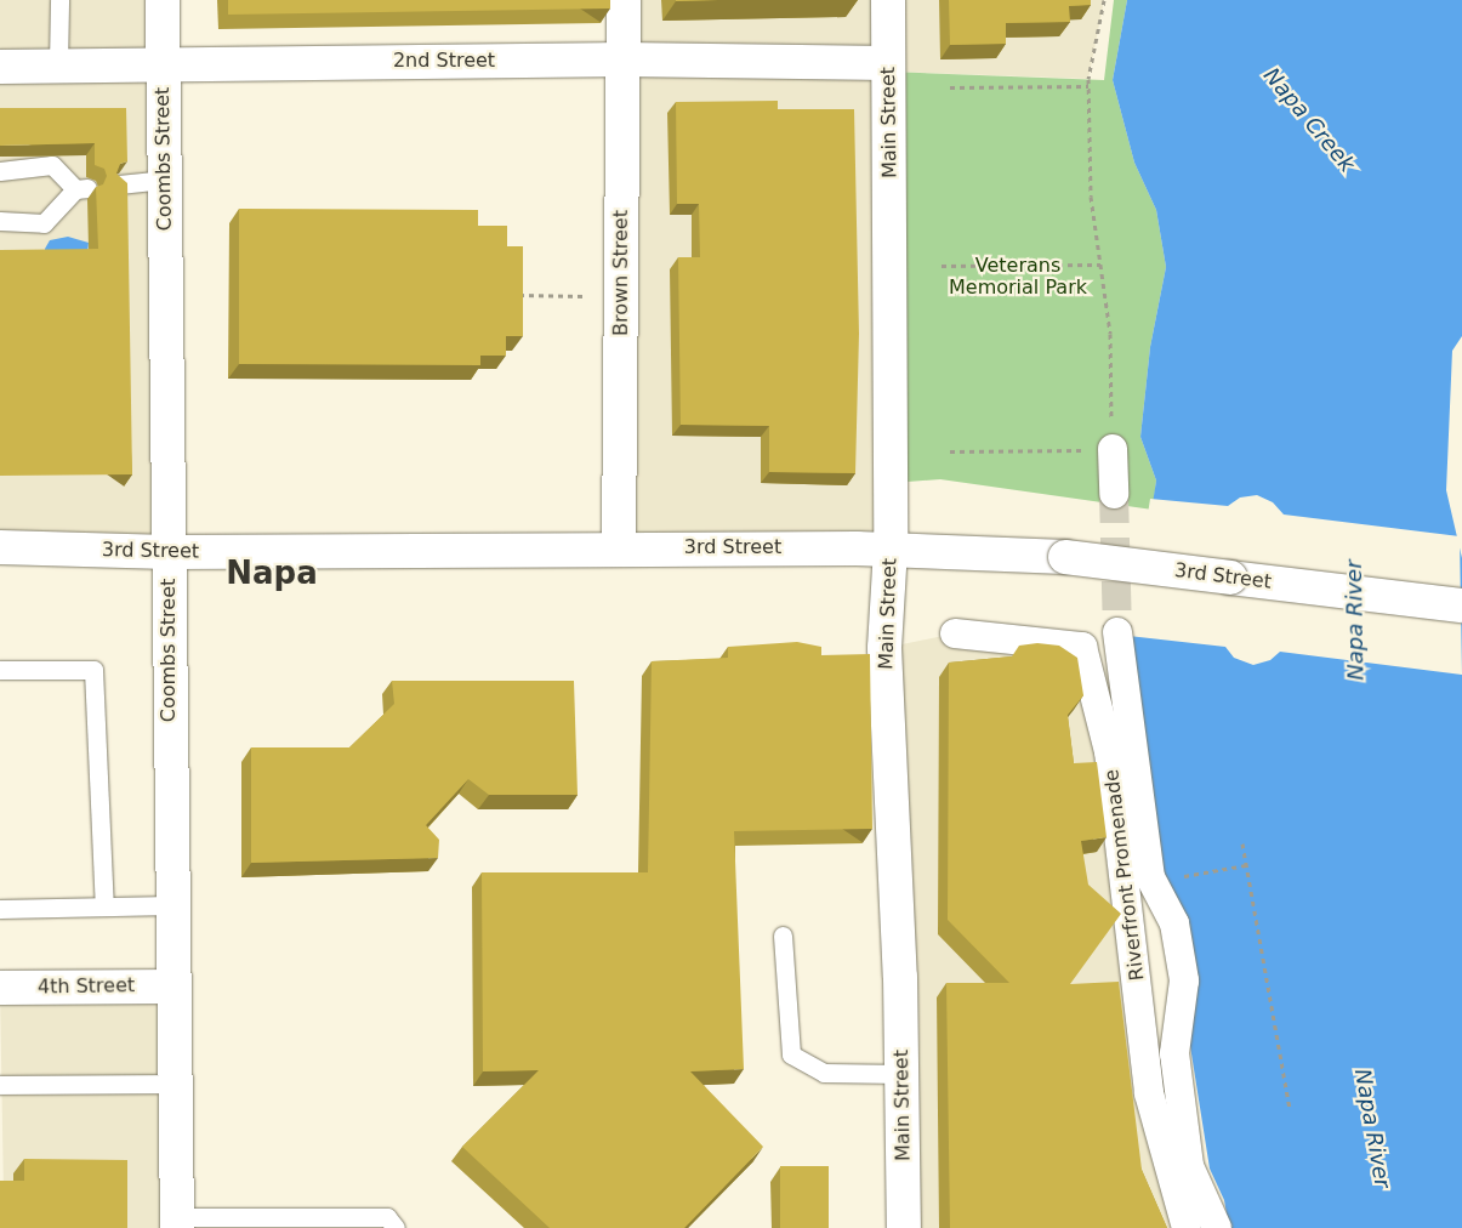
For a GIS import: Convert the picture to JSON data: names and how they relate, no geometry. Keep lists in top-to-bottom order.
{
  "streets": {
    "street": [
      "2nd Street",
      "Main Street",
      "Coombs Street",
      "Brown Street",
      "3rd Street",
      "Riverfront Promenade",
      "4th Street"
    ]
  },
  "crossings": [
    ["2nd Street", "Main Street"],
    ["2nd Street", "Coombs Street"],
    ["2nd Street", "Brown Street"],
    ["Main Street", "3rd Street"],
    ["Coombs Street", "3rd Street"],
    ["Coombs Street", "4th Street"],
    ["Brown Street", "3rd Street"]
  ],
  "districts": ["Napa"],
  "water": ["Napa Creek", "Napa River"],
  "parks": ["Veterans Memorial Park"]
}
